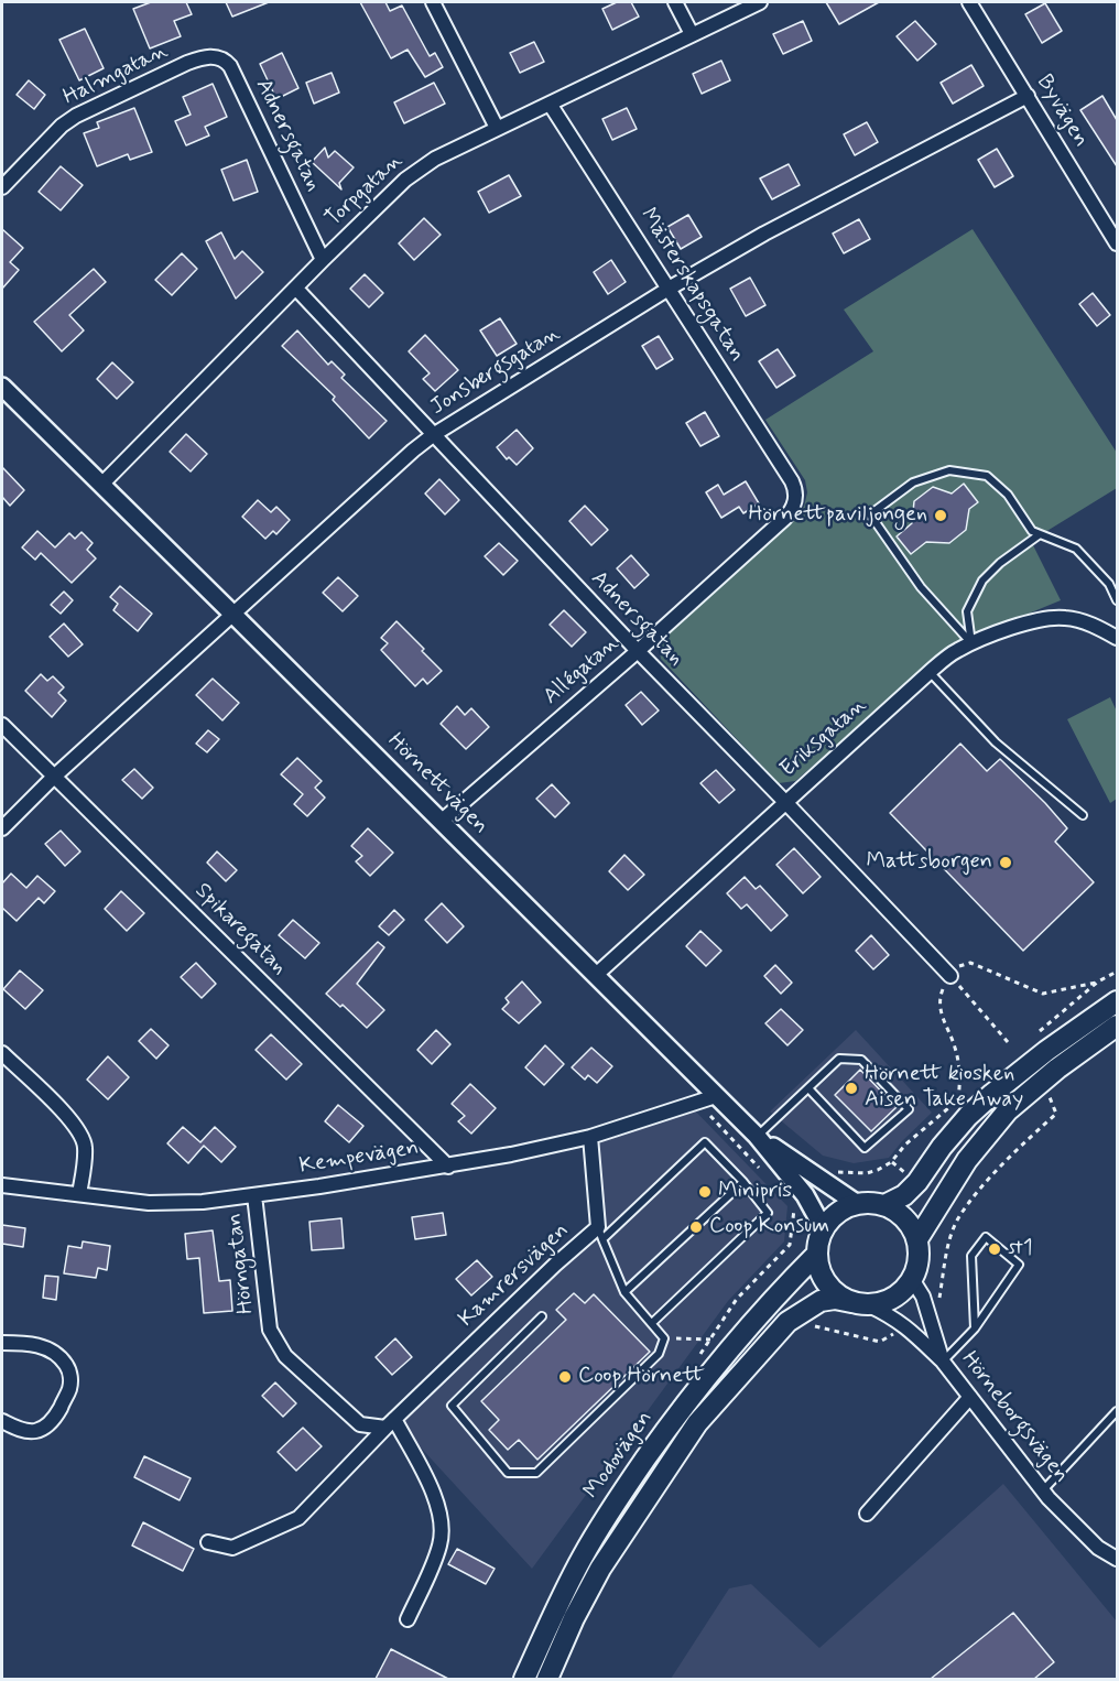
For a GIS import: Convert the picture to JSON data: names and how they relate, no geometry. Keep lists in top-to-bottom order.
{
  "streets": {
    "main road": ["Modovägen"],
    "street": [
      "Halmgatan",
      "Byvägen",
      "Adnersgatan",
      "Torpgatan",
      "Mästerskapsgatan",
      "Jonsbergsgatan",
      "Allégatan",
      "Eriksgatan",
      "Hörnettvägen",
      "Spikaregatan",
      "Kempevägen",
      "Hörngatan",
      "Kamrersvägen",
      "Hörneborgsvägen"
    ]
  },
  "crossings": [
    ["Halmgatan", "Adnersgatan"],
    ["Byvägen", "Jonsbergsgatan"],
    ["Adnersgatan", "Torpgatan"],
    ["Adnersgatan", "Jonsbergsgatan"],
    ["Adnersgatan", "Allégatan"],
    ["Adnersgatan", "Eriksgatan"],
    ["Torpgatan", "Mästerskapsgatan"],
    ["Torpgatan", "Hörnettvägen"],
    ["Mästerskapsgatan", "Jonsbergsgatan"],
    ["Mästerskapsgatan", "Allégatan"],
    ["Jonsbergsgatan", "Hörnettvägen"],
    ["Jonsbergsgatan", "Spikaregatan"],
    ["Allégatan", "Hörnettvägen"],
    ["Eriksgatan", "Hörnettvägen"],
    ["Hörnettvägen", "Kempevägen"],
    ["Hörnettvägen", "Hörneborgsvägen"],
    ["Hörnettvägen", "Modovägen"],
    ["Spikaregatan", "Kempevägen"],
    ["Kempevägen", "Hörngatan"],
    ["Kempevägen", "Kamrersvägen"],
    ["Hörngatan", "Kamrersvägen"],
    ["Hörneborgsvägen", "Modovägen"]
  ],
  "places": [
    "Hörnettpaviljongen",
    "Mattsborgen",
    "Hörnett kiosken Aisen Take Away",
    "Minipris",
    "Coop Konsum",
    "st1",
    "Coop Hörnett"
  ]
}
